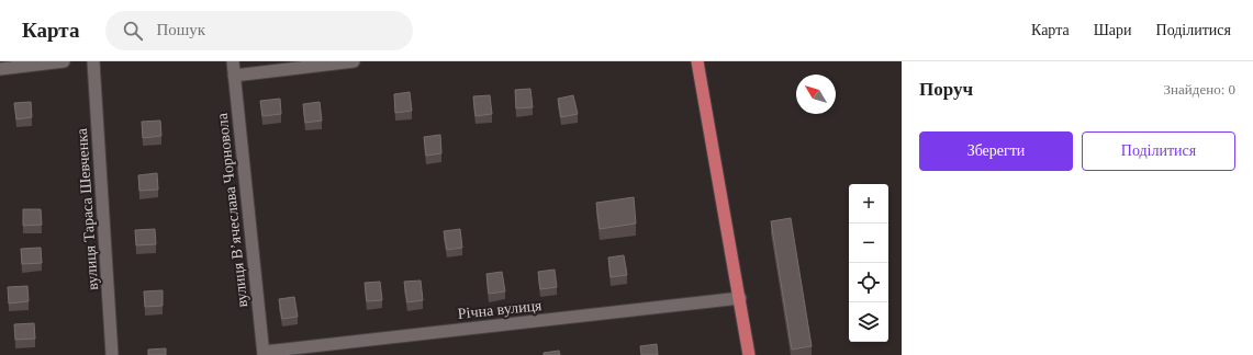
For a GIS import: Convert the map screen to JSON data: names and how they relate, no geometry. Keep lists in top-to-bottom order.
{
  "streets": {
    "street": ["вулиця Тараса Шевченка", "вулиця Вʼячеслава Чорновола", "Річна вулиця"]
  },
  "crossings": [
    ["вулиця Вʼячеслава Чорновола", "Річна вулиця"]
  ],
  "north": "top left",
  "page": {
    "header": "Карта",
    "search": "Пошук",
    "nav": ["Карта", "Шари", "Поділитися"],
    "heading": ["Поруч", "Знайдено: 0"],
    "buttons": ["Зберегти", "Поділитися"],
    "map_buttons": ["+", "−"]
  }
}
